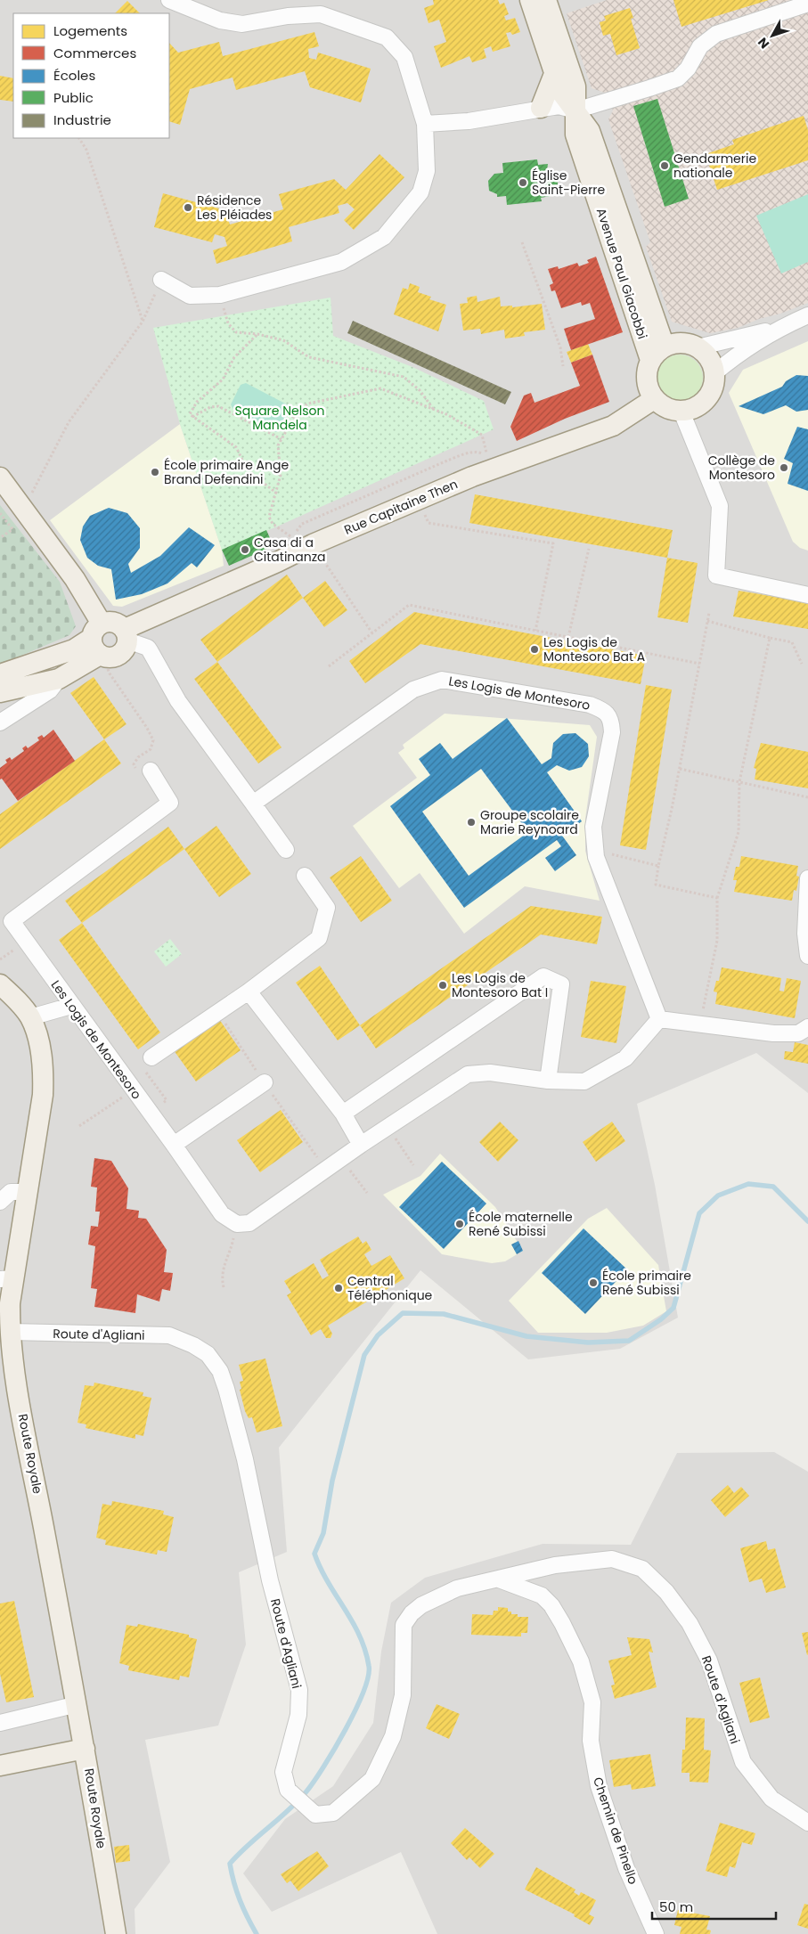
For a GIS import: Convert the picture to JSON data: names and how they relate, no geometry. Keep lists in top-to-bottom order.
{
  "streets": {
    "main road": ["Avenue Paul Giacobbi", "Rue Capitaine Then", "Route Royale"],
    "street": ["Les Logis de Montesoro", "Route d'Agliani", "Chemin de Pinello"]
  },
  "crossings": [
    ["Avenue Paul Giacobbi", "Rue Capitaine Then"],
    ["Route d'Agliani", "Route Royale"],
    ["Route d'Agliani", "Chemin de Pinello"]
  ],
  "parks": ["Square Nelson Mandela"],
  "places": [
    "Gendarmerie nationale",
    "Église Saint-Pierre",
    "Résidence Les Pléiades",
    "Collège de Montesoro",
    "École primaire Ange Brand Defendini",
    "Casa di a Citatinanza",
    "Les Logis de Montesoro Bat A",
    "Groupe scolaire Marie Reynoard",
    "Les Logis de Montesoro Bat I",
    "École maternelle René Subissi",
    "École primaire René Subissi",
    "Central Téléphonique"
  ],
  "legend": [
    "Logements",
    "Commerces",
    "Écoles",
    "Public",
    "Industrie"
  ],
  "scale_bar": "50 m",
  "north": "bottom left"
}
